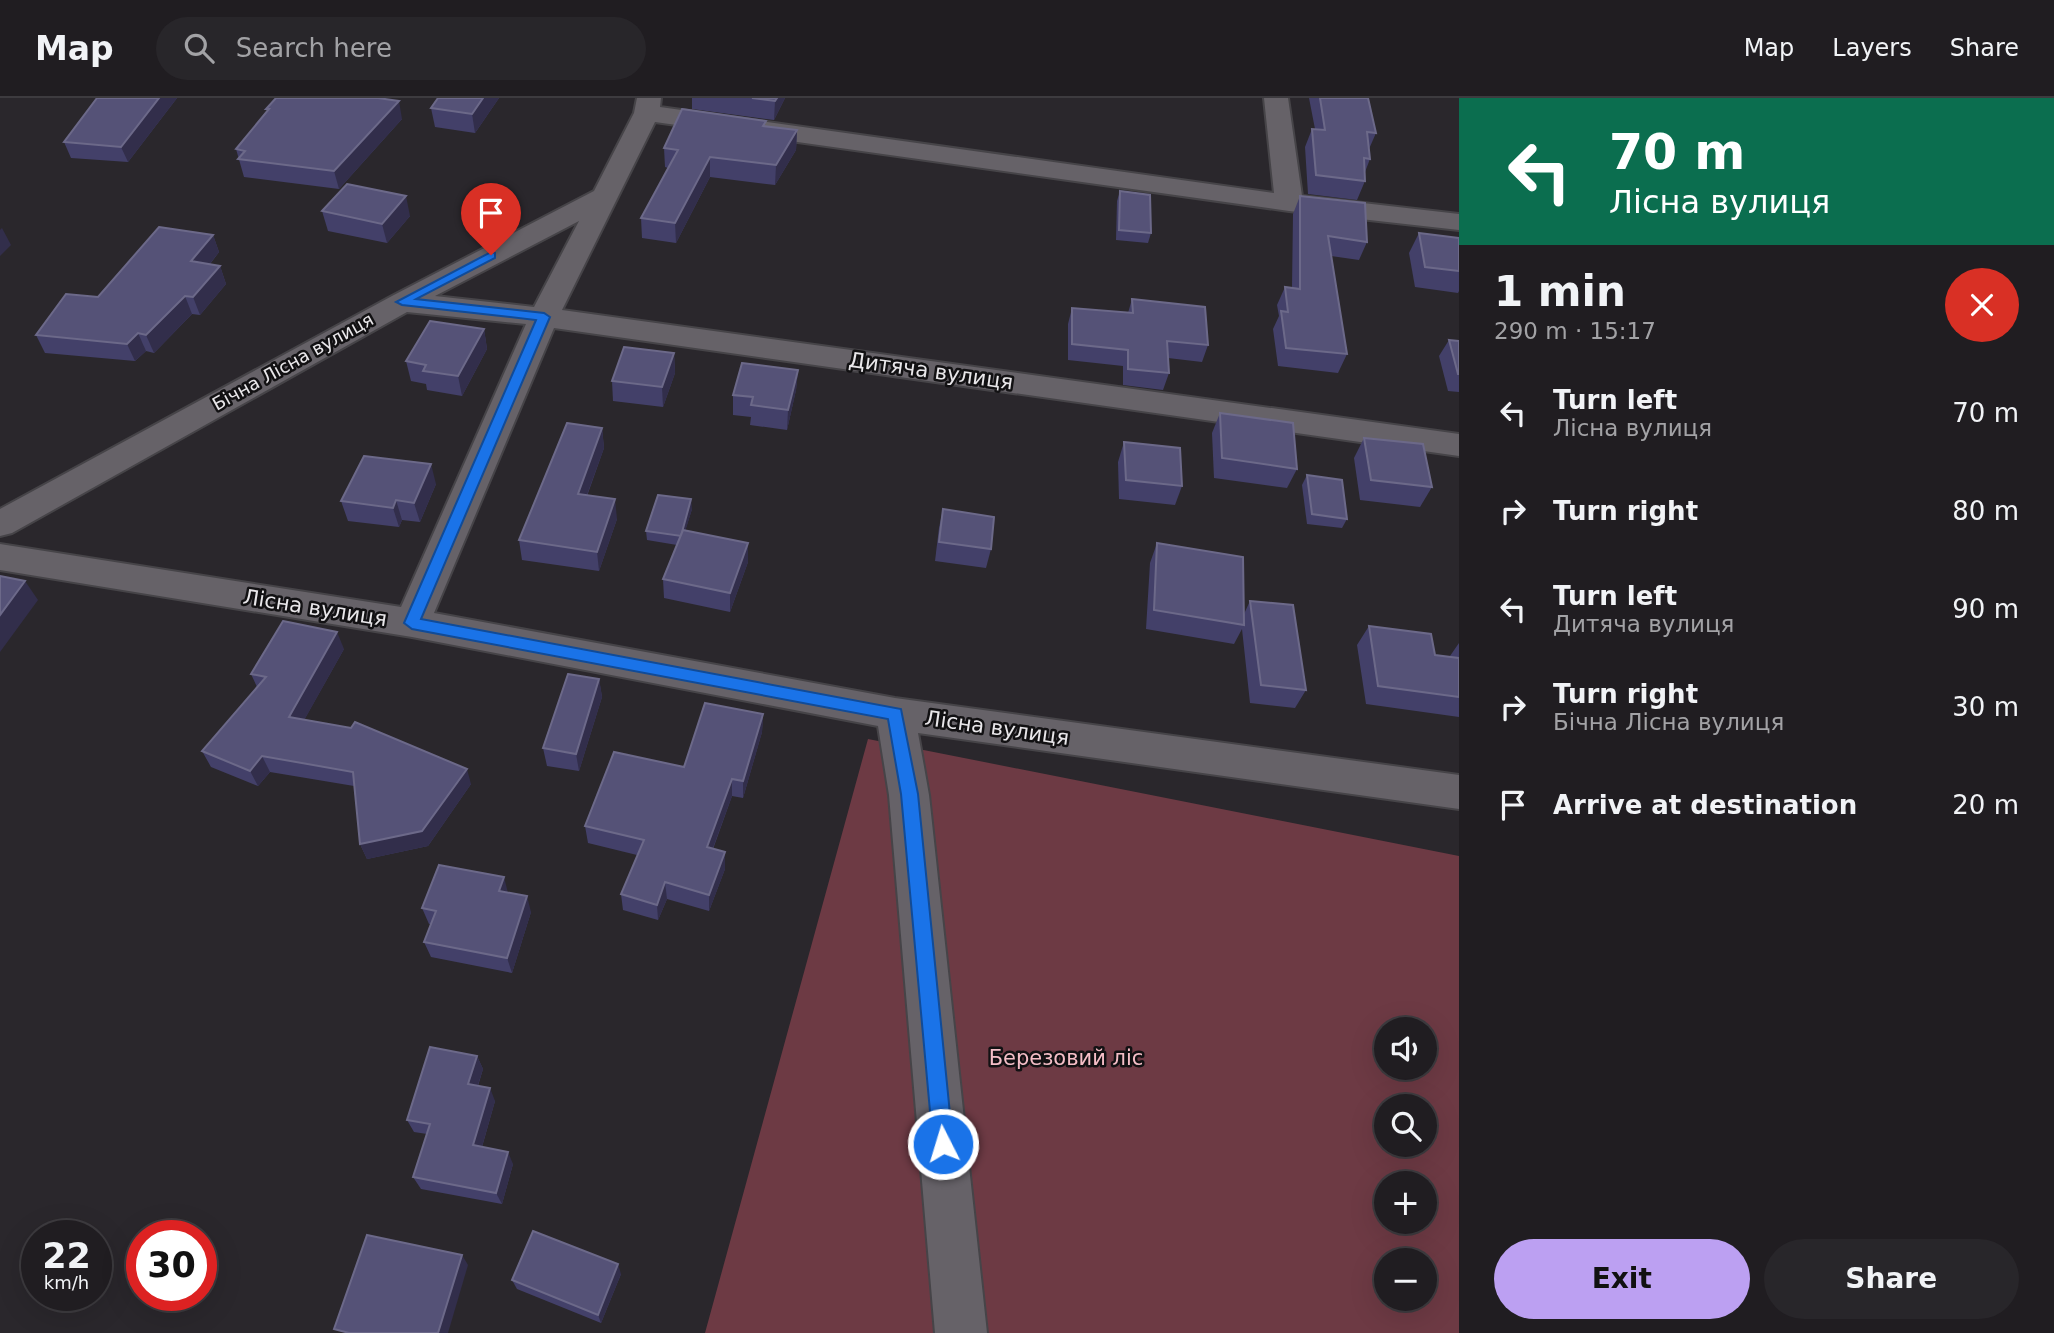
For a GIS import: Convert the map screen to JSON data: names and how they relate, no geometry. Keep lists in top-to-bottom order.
{
  "streets": {
    "street": ["Бічна Лісна вулиця", "Дитяча вулиця", "Лісна вулиця"]
  },
  "crossings": [
    ["Бічна Лісна вулиця", "Дитяча вулиця"]
  ],
  "parks": ["Березовий ліс"],
  "page": {
    "header": "Map",
    "search": "Search here",
    "nav": ["Map", "Layers", "Share"],
    "turn": ["70 m", "Лісна вулиця"],
    "heading": ["1 min", "290 m · 15:17"],
    "list": [
      {
        "name": "Turn left",
        "note": "Лісна вулиця",
        "value": "70 m"
      },
      {
        "name": "Turn right",
        "value": "80 m"
      },
      {
        "name": "Turn left",
        "note": "Дитяча вулиця",
        "value": "90 m"
      },
      {
        "name": "Turn right",
        "note": "Бічна Лісна вулиця",
        "value": "30 m"
      },
      {
        "name": "Arrive at destination",
        "value": "20 m"
      }
    ],
    "map_buttons": ["+", "−"],
    "speed": "22 km/h",
    "limit": "30",
    "buttons": ["Exit", "Share"]
  }
}
